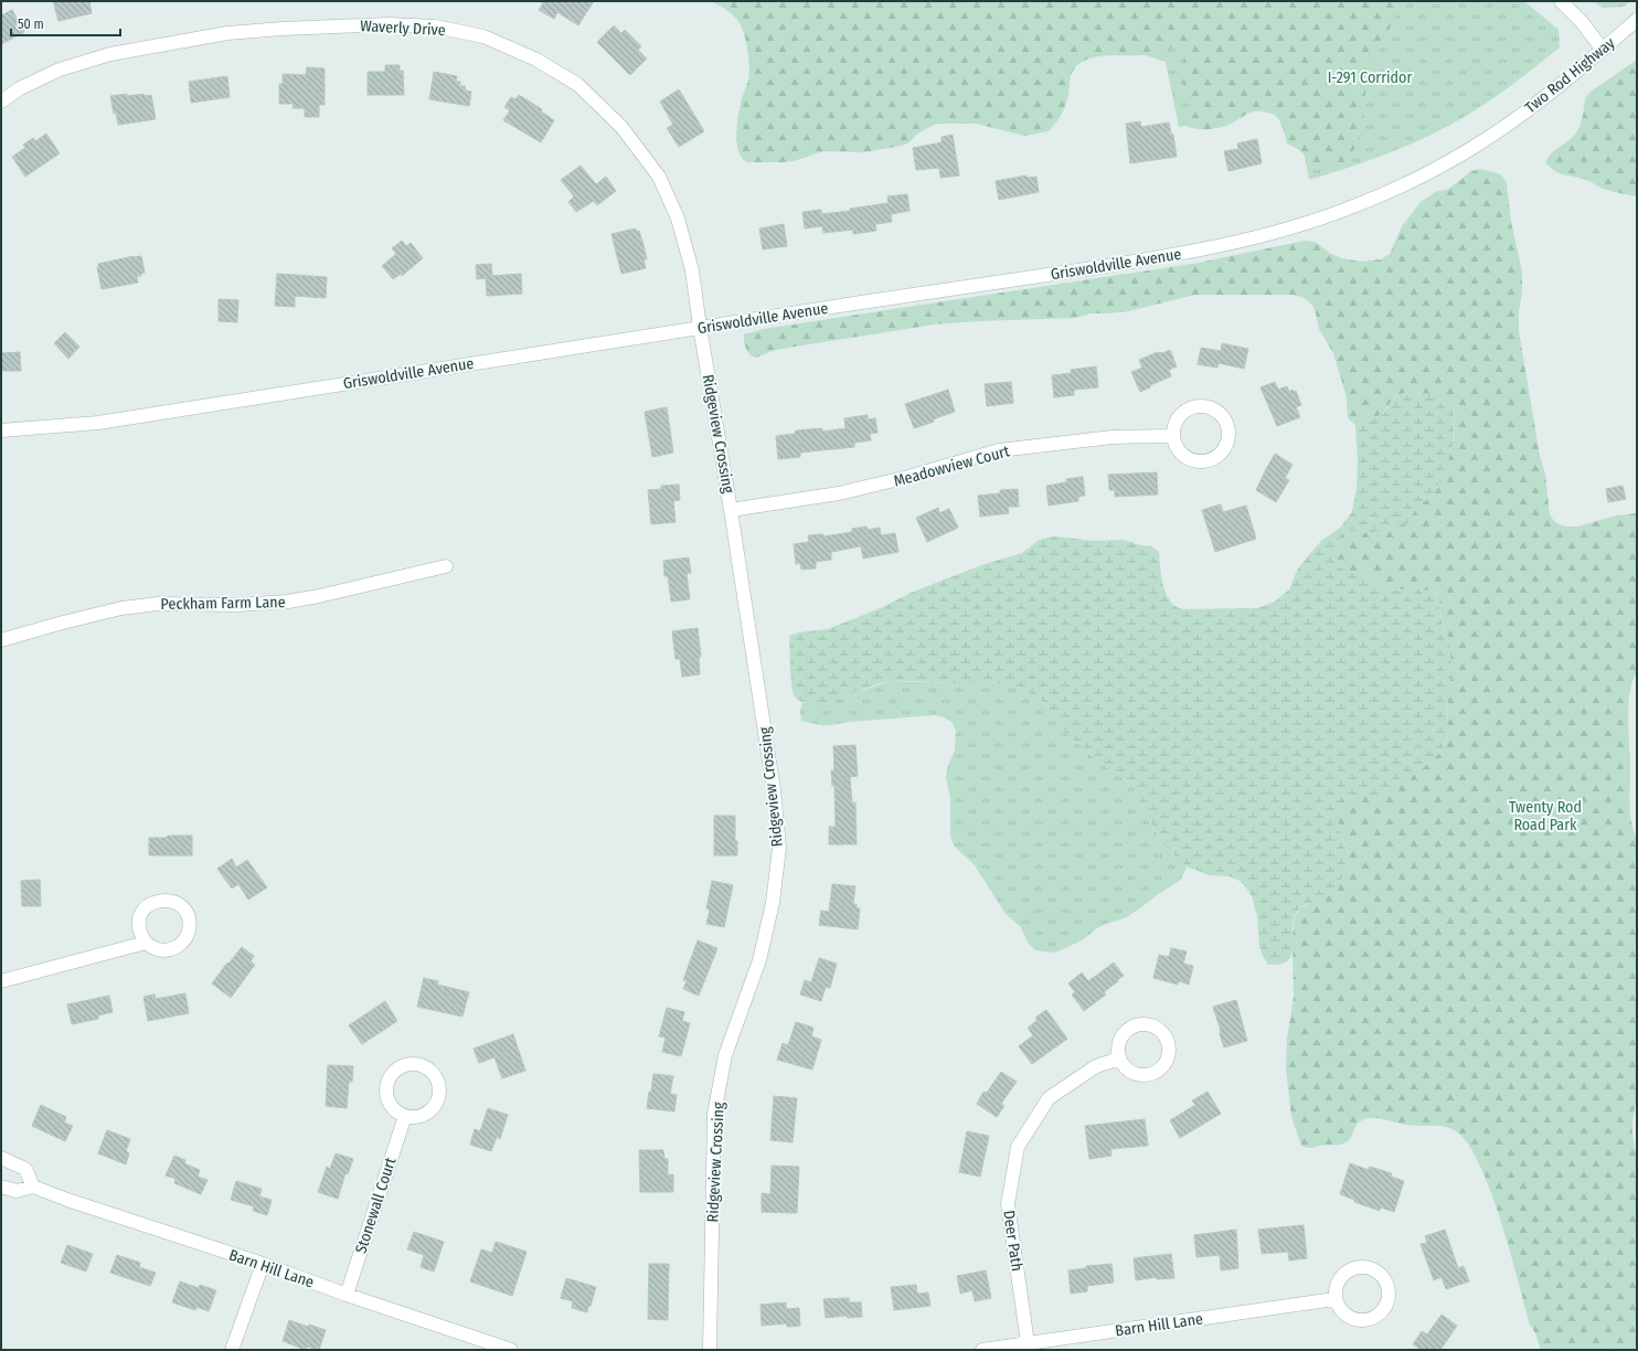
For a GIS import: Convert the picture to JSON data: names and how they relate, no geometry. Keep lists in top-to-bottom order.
{
  "streets": {
    "street": [
      "Waverly Drive",
      "Two Rod Highway",
      "Griswoldville Avenue",
      "Ridgeview Crossing",
      "Meadowview Court",
      "Peckham Farm Lane",
      "Stonewall Court",
      "Deer Path",
      "Barn Hill Lane"
    ]
  },
  "crossings": [
    ["Waverly Drive", "Griswoldville Avenue"],
    ["Waverly Drive", "Ridgeview Crossing"],
    ["Two Rod Highway", "Griswoldville Avenue"],
    ["Griswoldville Avenue", "Ridgeview Crossing"],
    ["Ridgeview Crossing", "Meadowview Court"],
    ["Stonewall Court", "Barn Hill Lane"],
    ["Deer Path", "Barn Hill Lane"]
  ],
  "parks": ["I-291 Corridor", "Twenty Rod Road Park"],
  "scale_bar": "50 m"
}
